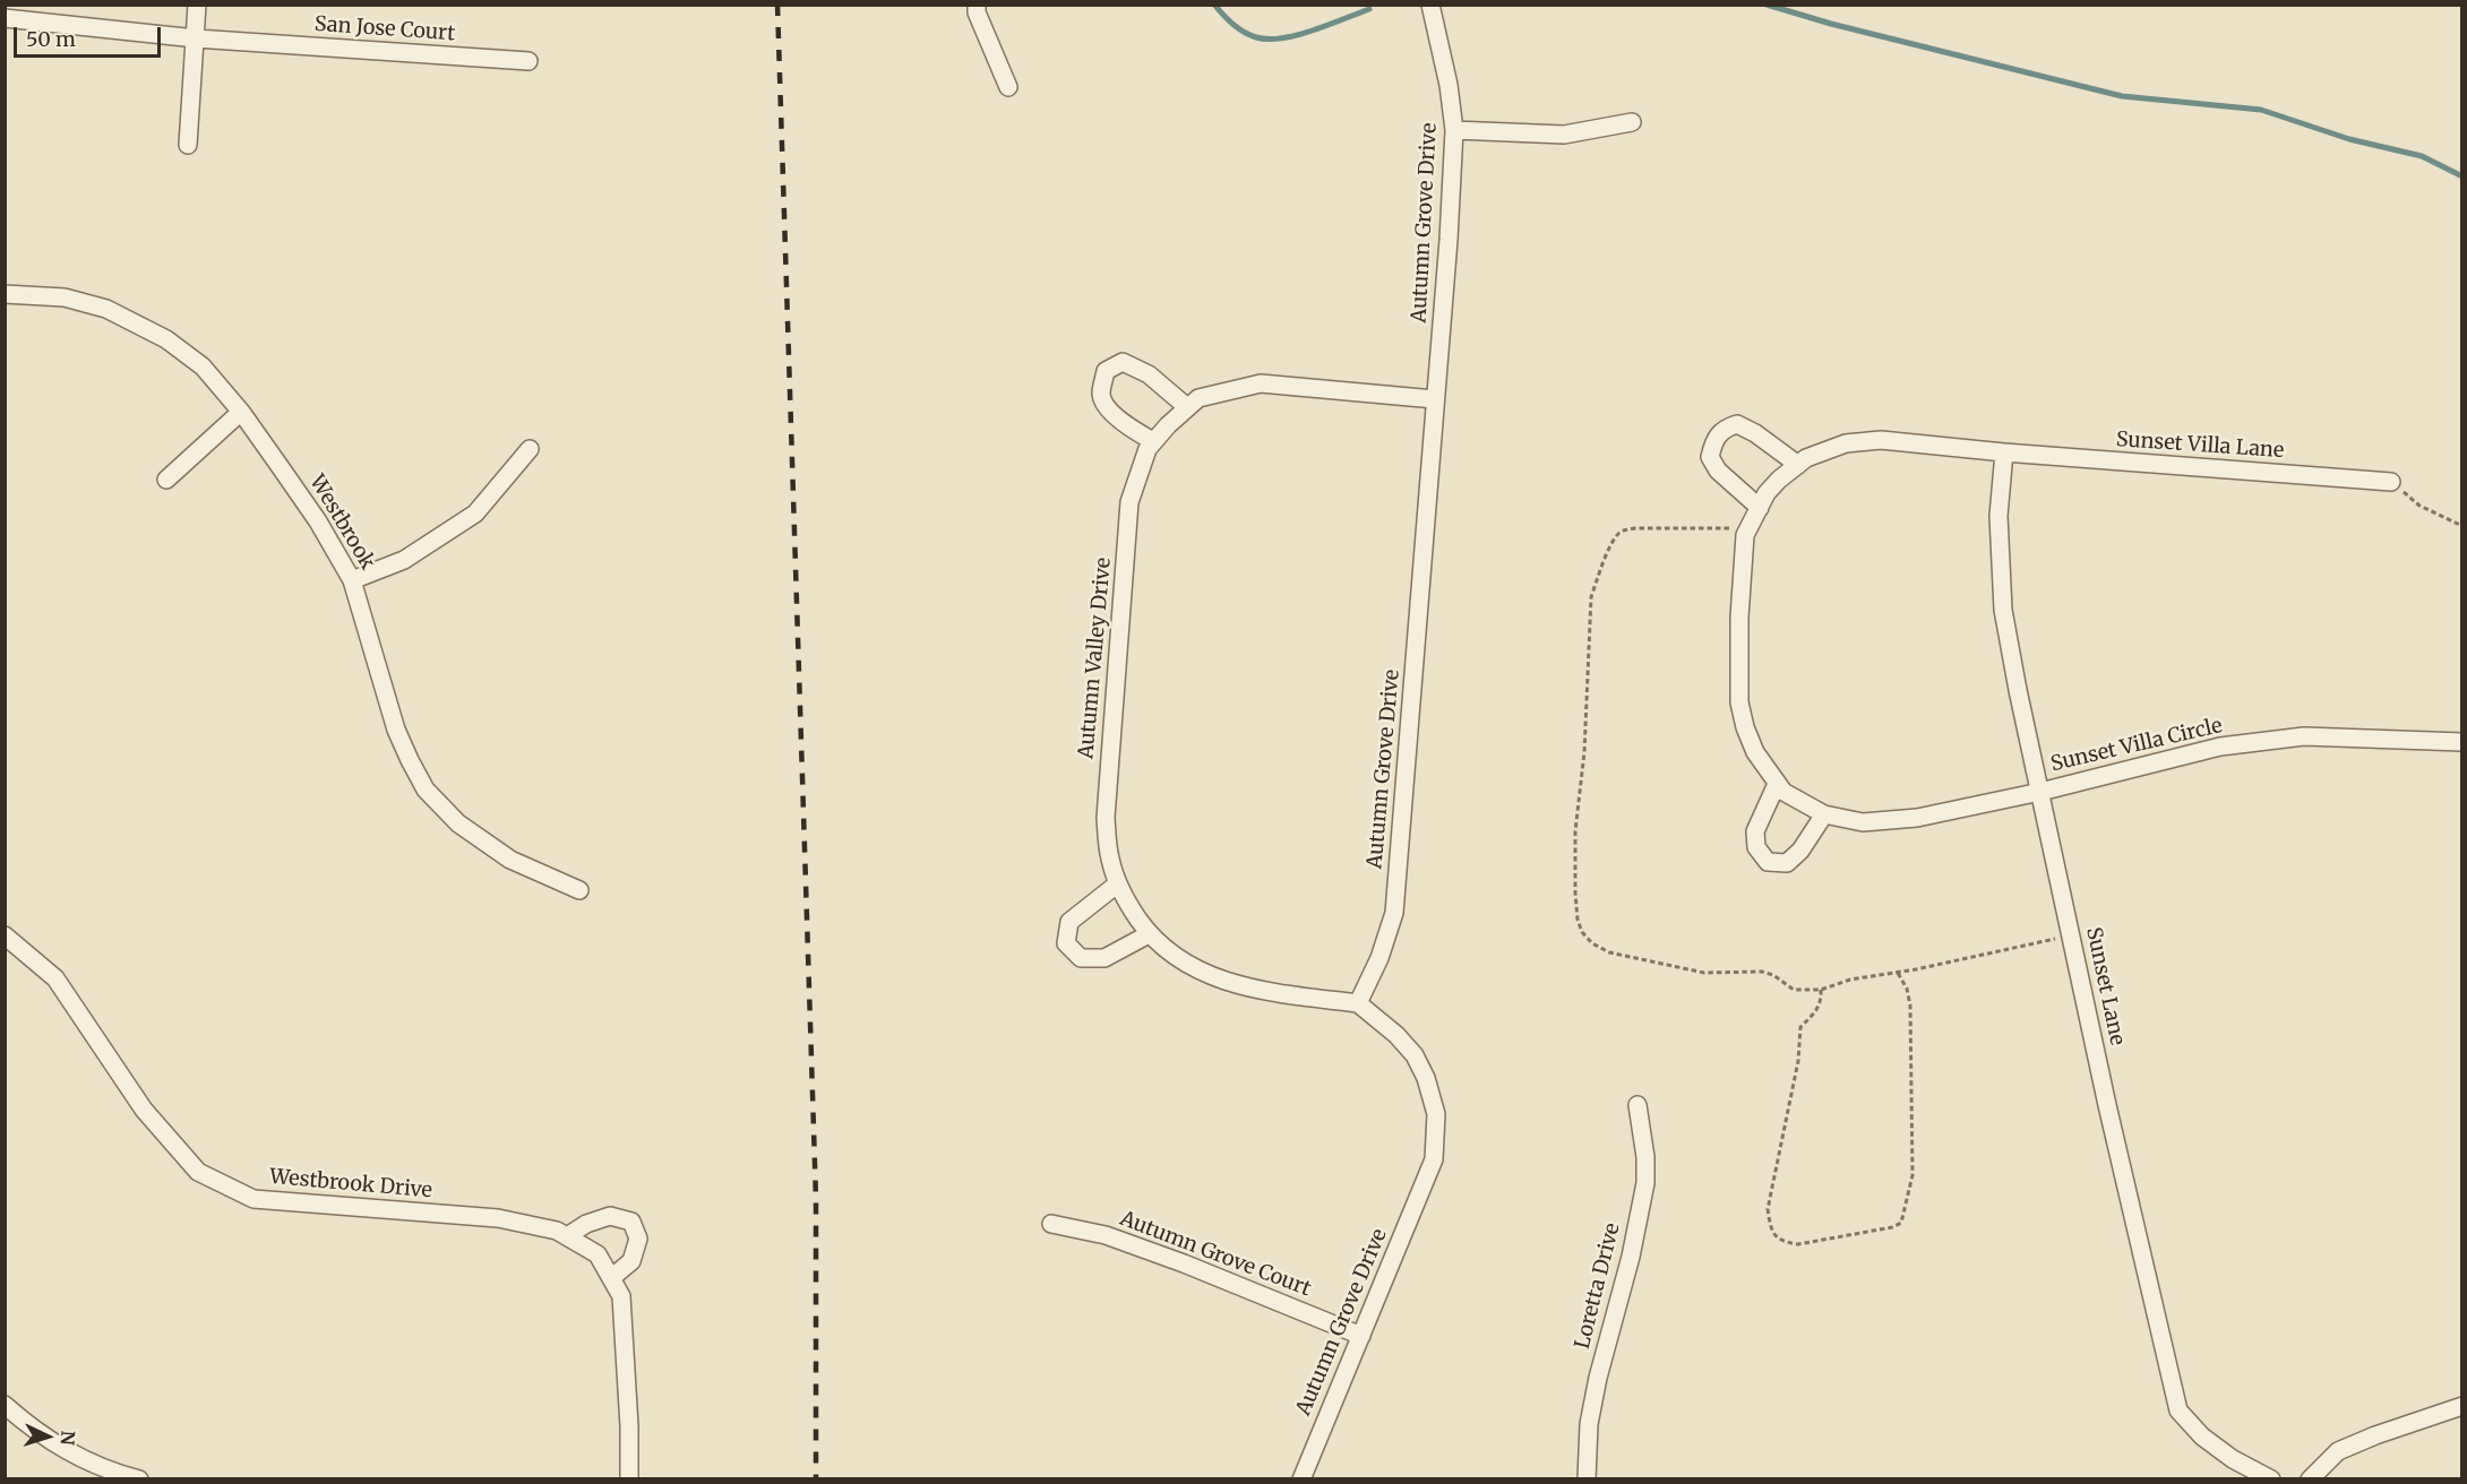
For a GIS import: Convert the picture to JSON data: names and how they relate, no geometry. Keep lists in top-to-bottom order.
{
  "streets": {
    "street": [
      "San Jose Court",
      "Autumn Grove Drive",
      "Sunset Villa Lane",
      "Westbrook",
      "Autumn Valley Drive",
      "Sunset Villa Circle",
      "Sunset Lane",
      "Westbrook Drive",
      "Autumn Grove Court",
      "Loretta Drive"
    ]
  },
  "crossings": [
    ["Autumn Grove Drive", "Autumn Valley Drive"],
    ["Autumn Grove Drive", "Autumn Grove Court"],
    ["Sunset Villa Lane", "Sunset Villa Circle"],
    ["Sunset Villa Lane", "Sunset Lane"],
    ["Sunset Villa Circle", "Sunset Lane"]
  ],
  "scale_bar": "50 m",
  "north": "right"
}
